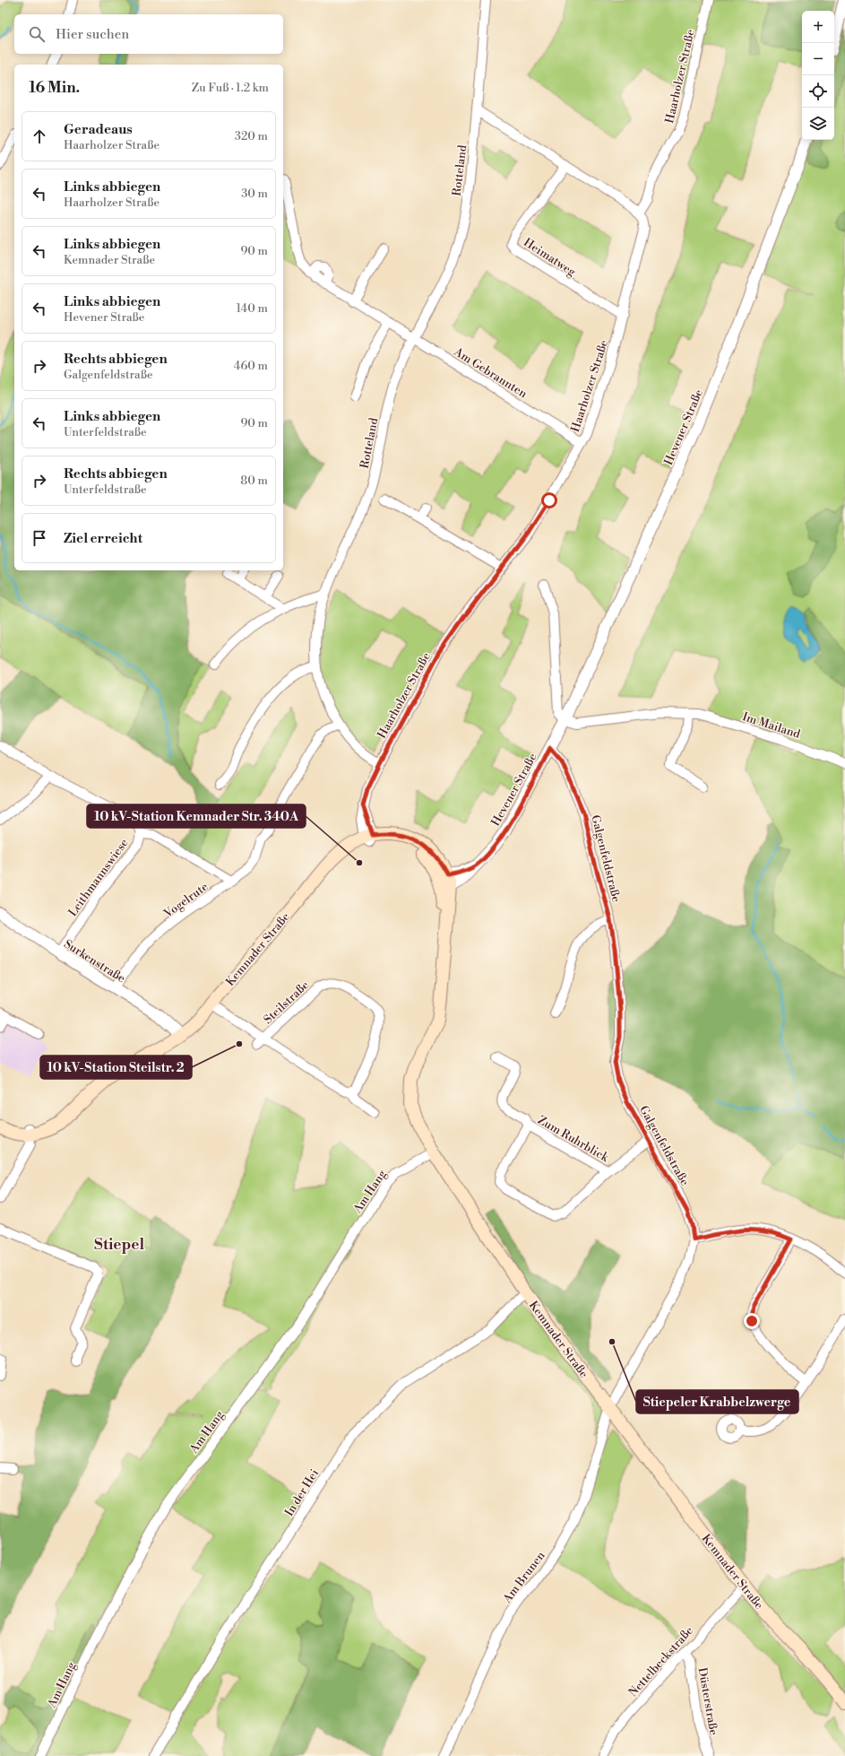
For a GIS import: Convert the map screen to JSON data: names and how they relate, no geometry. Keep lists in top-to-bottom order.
{
  "streets": {
    "main road": ["Kemnader Straße"],
    "street": [
      "Haarholzer Straße",
      "Rotteland",
      "Heimatweg",
      "Am Gebrannten",
      "Hevener Straße",
      "Im Mailand",
      "Galgenfeldstraße",
      "Leithmannswiese",
      "Vogelrute",
      "Surkenstraße",
      "Steilstraße",
      "Zum Ruhrblick",
      "Am Hang",
      "In der Hei",
      "Am Brunen",
      "Nettelbeckstraße",
      "Düsterstraße"
    ]
  },
  "crossings": [
    ["Haarholzer Straße", "Rotteland"],
    ["Haarholzer Straße", "Heimatweg"],
    ["Haarholzer Straße", "Am Gebrannten"],
    ["Haarholzer Straße", "Kemnader Straße"],
    ["Rotteland", "Am Gebrannten"],
    ["Rotteland", "Vogelrute"],
    ["Hevener Straße", "Im Mailand"],
    ["Hevener Straße", "Galgenfeldstraße"],
    ["Hevener Straße", "Kemnader Straße"],
    ["Galgenfeldstraße", "Kemnader Straße"],
    ["Galgenfeldstraße", "Zum Ruhrblick"],
    ["Galgenfeldstraße", "Am Brunen"],
    ["Leithmannswiese", "Surkenstraße"],
    ["Vogelrute", "Surkenstraße"],
    ["Kemnader Straße", "Surkenstraße"],
    ["Kemnader Straße", "Steilstraße"],
    ["Kemnader Straße", "Am Hang"],
    ["Kemnader Straße", "In der Hei"],
    ["Kemnader Straße", "Am Brunen"],
    ["Kemnader Straße", "Nettelbeckstraße"],
    ["Nettelbeckstraße", "Düsterstraße"]
  ],
  "districts": ["Stiepel"],
  "places": ["10 kV-Station Kemnader Str. 340A", "10 kV-Station Steilstr. 2", "Stiepeler Krabbelzwerge"],
  "page": {
    "map_buttons": ["+", "−"],
    "search": "Hier suchen",
    "heading": ["16 Min.", "Zu Fuß · 1.2 km"],
    "list": [
      ["Geradeaus", "Haarholzer Straße", "320 m"],
      ["Links abbiegen", "Haarholzer Straße", "30 m"],
      ["Links abbiegen", "Kemnader Straße", "90 m"],
      ["Links abbiegen", "Hevener Straße", "140 m"],
      ["Rechts abbiegen", "Galgenfeldstraße", "460 m"],
      ["Links abbiegen", "Unterfeldstraße", "90 m"],
      ["Rechts abbiegen", "Unterfeldstraße", "80 m"],
      "Ziel erreicht"
    ]
  }
}
